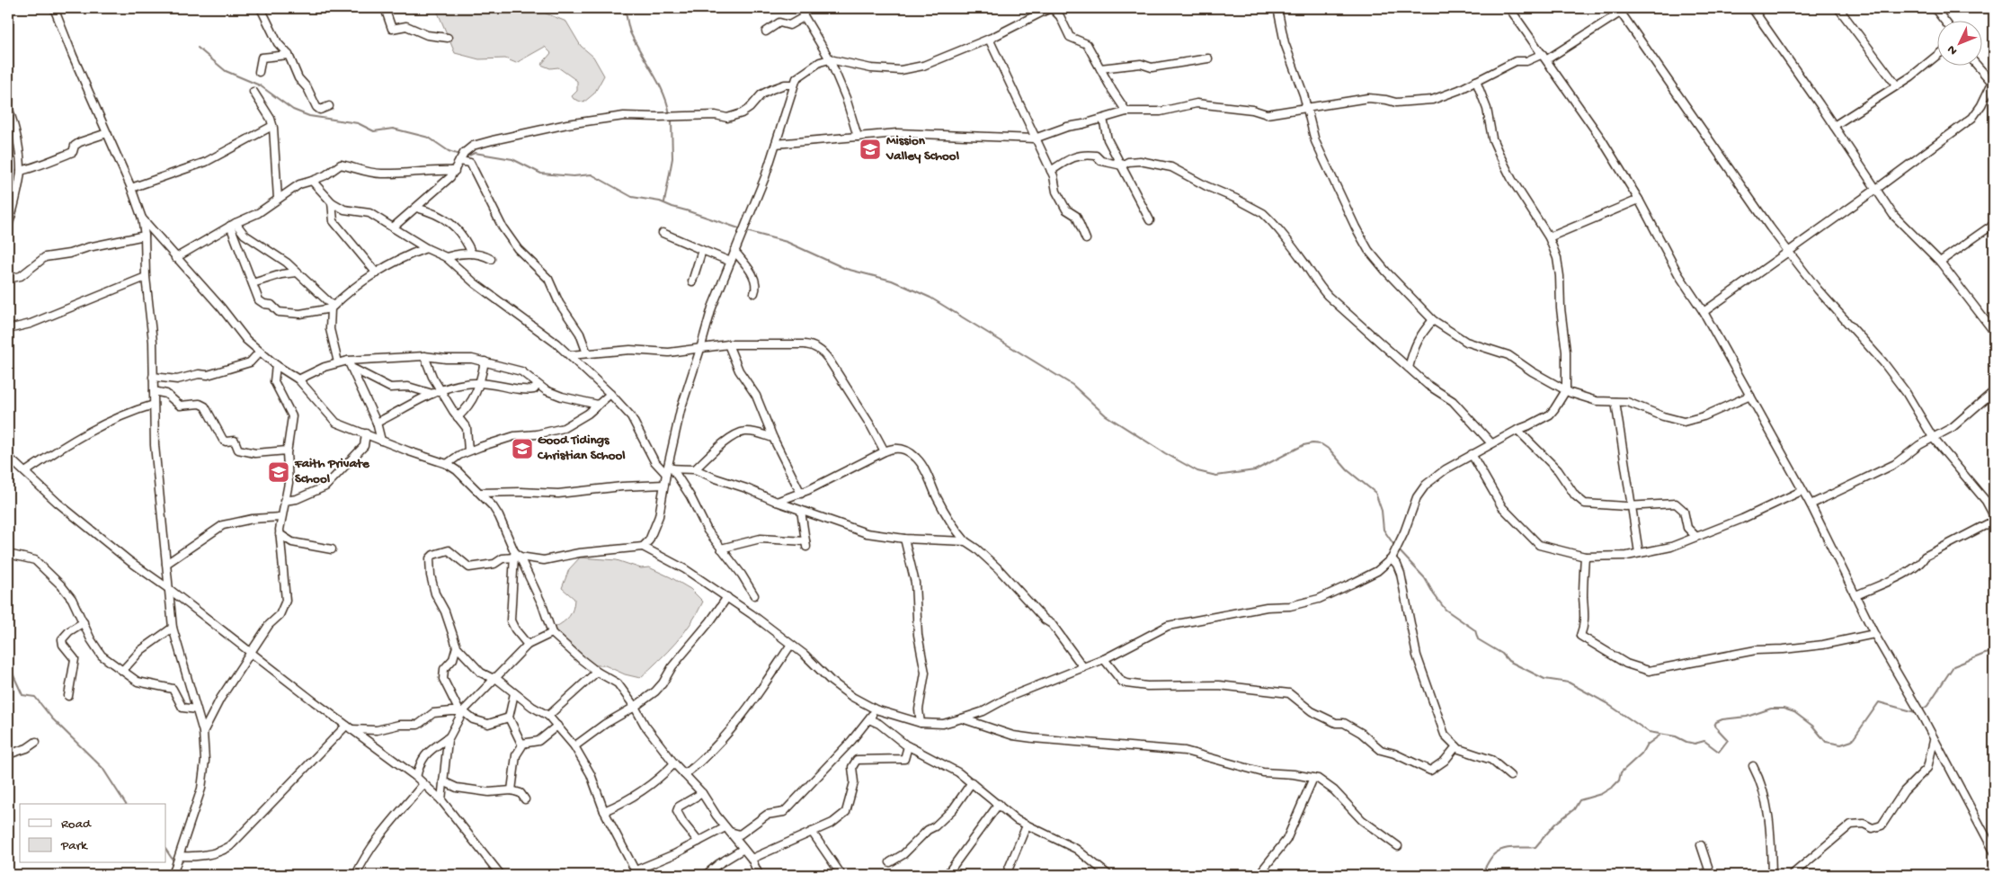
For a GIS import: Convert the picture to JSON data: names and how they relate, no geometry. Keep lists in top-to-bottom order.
{
  "places": {
    "school or university": ["Mission Valley School", "Good Tidings Christian School", "Faith Private School"]
  },
  "legend": ["Road", "Park"],
  "north": "bottom left"
}
